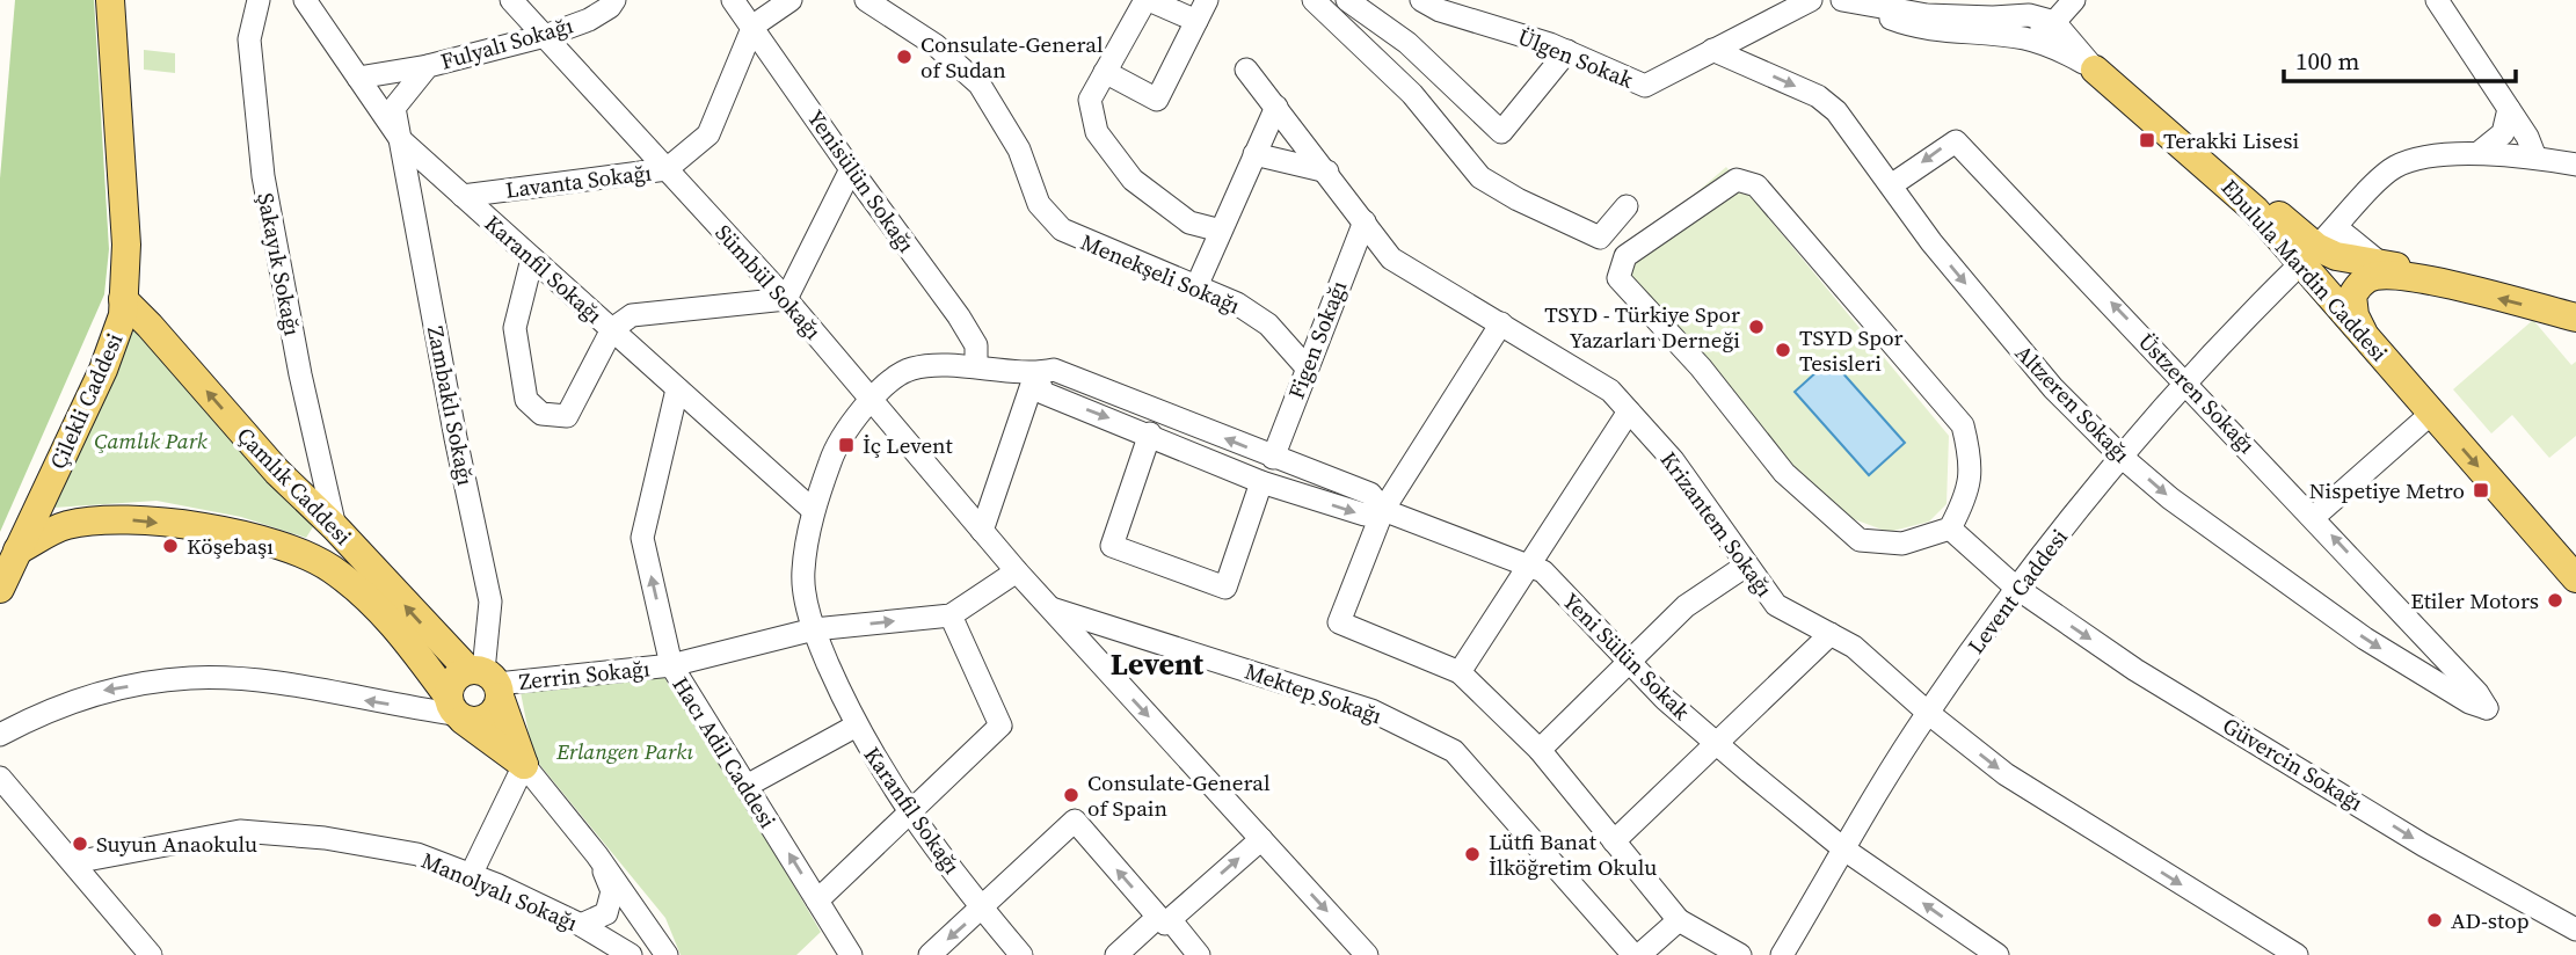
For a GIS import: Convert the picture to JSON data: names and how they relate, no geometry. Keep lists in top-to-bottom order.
{
  "streets": {
    "main road": ["Ebulula Mardin Caddesi", "Çilekli Caddesi", "Çamlık Caddesi"],
    "street": [
      "Fulyalı Sokağı",
      "Ülgen Sokak",
      "Lavanta Sokağı",
      "Yenisülün Sokağı",
      "Şakayık Sokağı",
      "Karanfil Sokağı",
      "Menekşeli Sokağı",
      "Sümbül Sokağı",
      "Figen Sokağı",
      "Üstzeren Sokağı",
      "Altzeren Sokağı",
      "Zambaklı Sokağı",
      "Krizantem Sokağı",
      "Levent Caddesi",
      "Yeni Sülün Sokak",
      "Zerrin Sokağı",
      "Mektep Sokağı",
      "Hacı Adil Caddesi",
      "Güvercin Sokağı",
      "Manolyalı Sokağı"
    ]
  },
  "crossings": [
    ["Fulyalı Sokağı", "Karanfil Sokağı"],
    ["Fulyalı Sokağı", "Sümbül Sokağı"],
    ["Fulyalı Sokağı", "Zambaklı Sokağı"],
    ["Ülgen Sokak", "Altzeren Sokağı"],
    ["Lavanta Sokağı", "Yenisülün Sokağı"],
    ["Lavanta Sokağı", "Karanfil Sokağı"],
    ["Lavanta Sokağı", "Sümbül Sokağı"],
    ["Şakayık Sokağı", "Çamlık Caddesi"],
    ["Karanfil Sokağı", "Sümbül Sokağı"],
    ["Karanfil Sokağı", "Zambaklı Sokağı"],
    ["Karanfil Sokağı", "Zerrin Sokağı"],
    ["Karanfil Sokağı", "Hacı Adil Caddesi"],
    ["Ebulula Mardin Caddesi", "Levent Caddesi"],
    ["Menekşeli Sokağı", "Figen Sokağı"],
    ["Sümbül Sokağı", "Mektep Sokağı"],
    ["Figen Sokağı", "Krizantem Sokağı"],
    ["Üstzeren Sokağı", "Altzeren Sokağı"],
    ["Üstzeren Sokağı", "Levent Caddesi"],
    ["Çilekli Caddesi", "Çamlık Caddesi"],
    ["Altzeren Sokağı", "Levent Caddesi"],
    ["Zambaklı Sokağı", "Çamlık Caddesi"],
    ["Zambaklı Sokağı", "Zerrin Sokağı"],
    ["Çamlık Caddesi", "Zerrin Sokağı"],
    ["Krizantem Sokağı", "Levent Caddesi"],
    ["Levent Caddesi", "Yeni Sülün Sokak"],
    ["Levent Caddesi", "Güvercin Sokağı"],
    ["Zerrin Sokağı", "Hacı Adil Caddesi"]
  ],
  "one_way": [
    "Sümbül Sokağı",
    "Üstzeren Sokağı",
    "Altzeren Sokağı",
    "Hacı Adil Caddesi",
    "Güvercin Sokağı"
  ],
  "districts": ["Levent"],
  "parks": ["Çamlık Park", "Erlangen Parkı"],
  "places": {
    "other": [
      "Consulate-General of Sudan",
      "TSYD - Türkiye Spor Yazarları Derneği",
      "TSYD Spor Tesisleri",
      "Köşebaşı",
      "Etiler Motors",
      "Consulate-General of Spain",
      "Suyun Anaokulu",
      "Lütfi Banat İlköğretim Okulu",
      "AD-stop"
    ],
    "transit": ["Terakki Lisesi", "İç Levent", "Nispetiye Metro"]
  },
  "scale_bar": "100 m"
}
